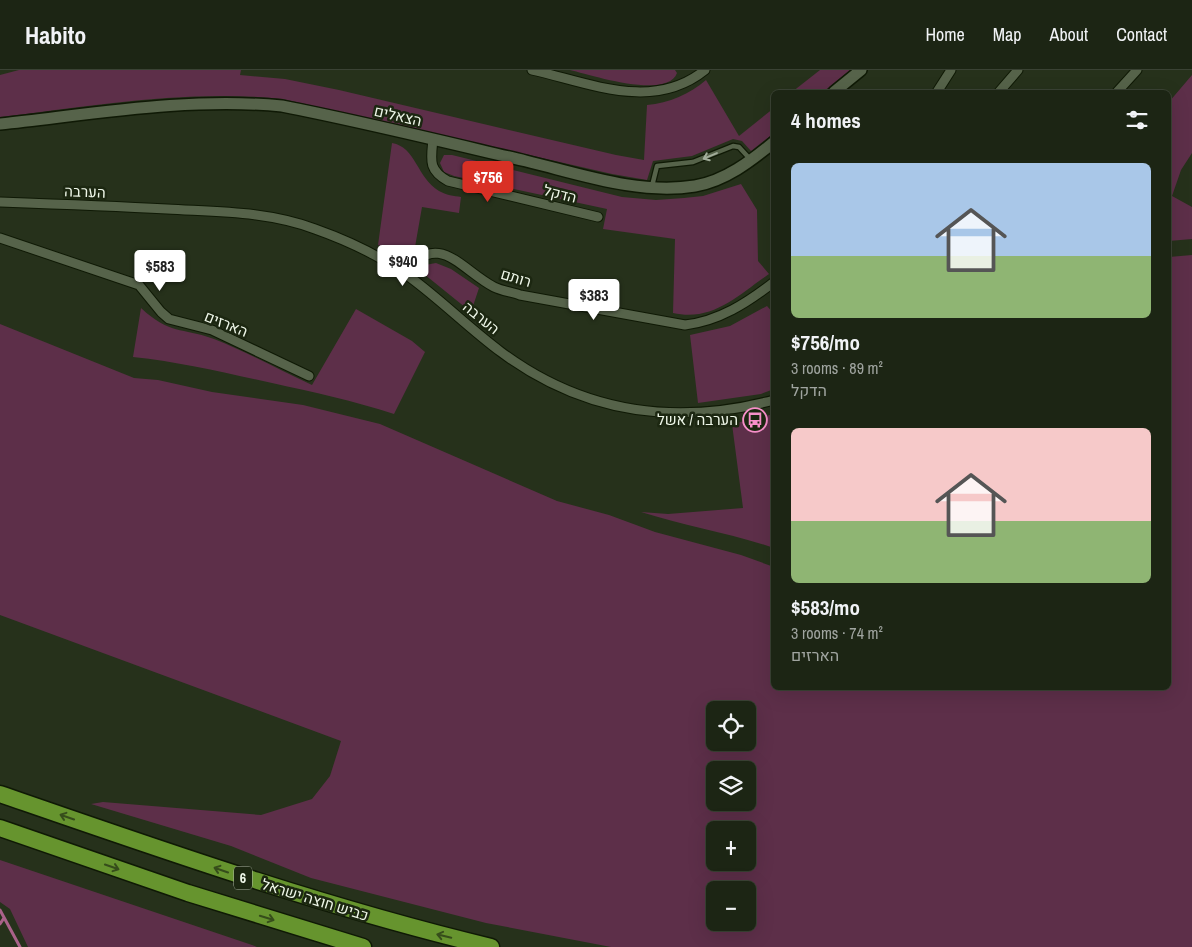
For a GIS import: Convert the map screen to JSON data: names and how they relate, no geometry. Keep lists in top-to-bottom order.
{
  "streets": {
    "highway": ["6", "כביש חוצה ישראל"],
    "street": [
      "הצאלים",
      "הערבה",
      "הדקל",
      "רותם",
      "הארזים"
    ]
  },
  "crossings": [
    ["הצאלים", "הדקל"],
    ["הערבה", "רותם"]
  ],
  "places": {
    "bus stop": ["הערבה / אשל"]
  },
  "page": {
    "header": "Habito",
    "nav": [
      "Home",
      "Map",
      "About",
      "Contact"
    ],
    "heading": "4 homes",
    "list": [
      {
        "name": "$756/mo",
        "note": "3 rooms · 89 m² · הדקל"
      },
      {
        "name": "$583/mo",
        "note": "3 rooms · 74 m² · הארזים"
      }
    ],
    "price": [
      "$756",
      "$940",
      "$583",
      "$383"
    ],
    "map_buttons": ["+", "−"]
  }
}
